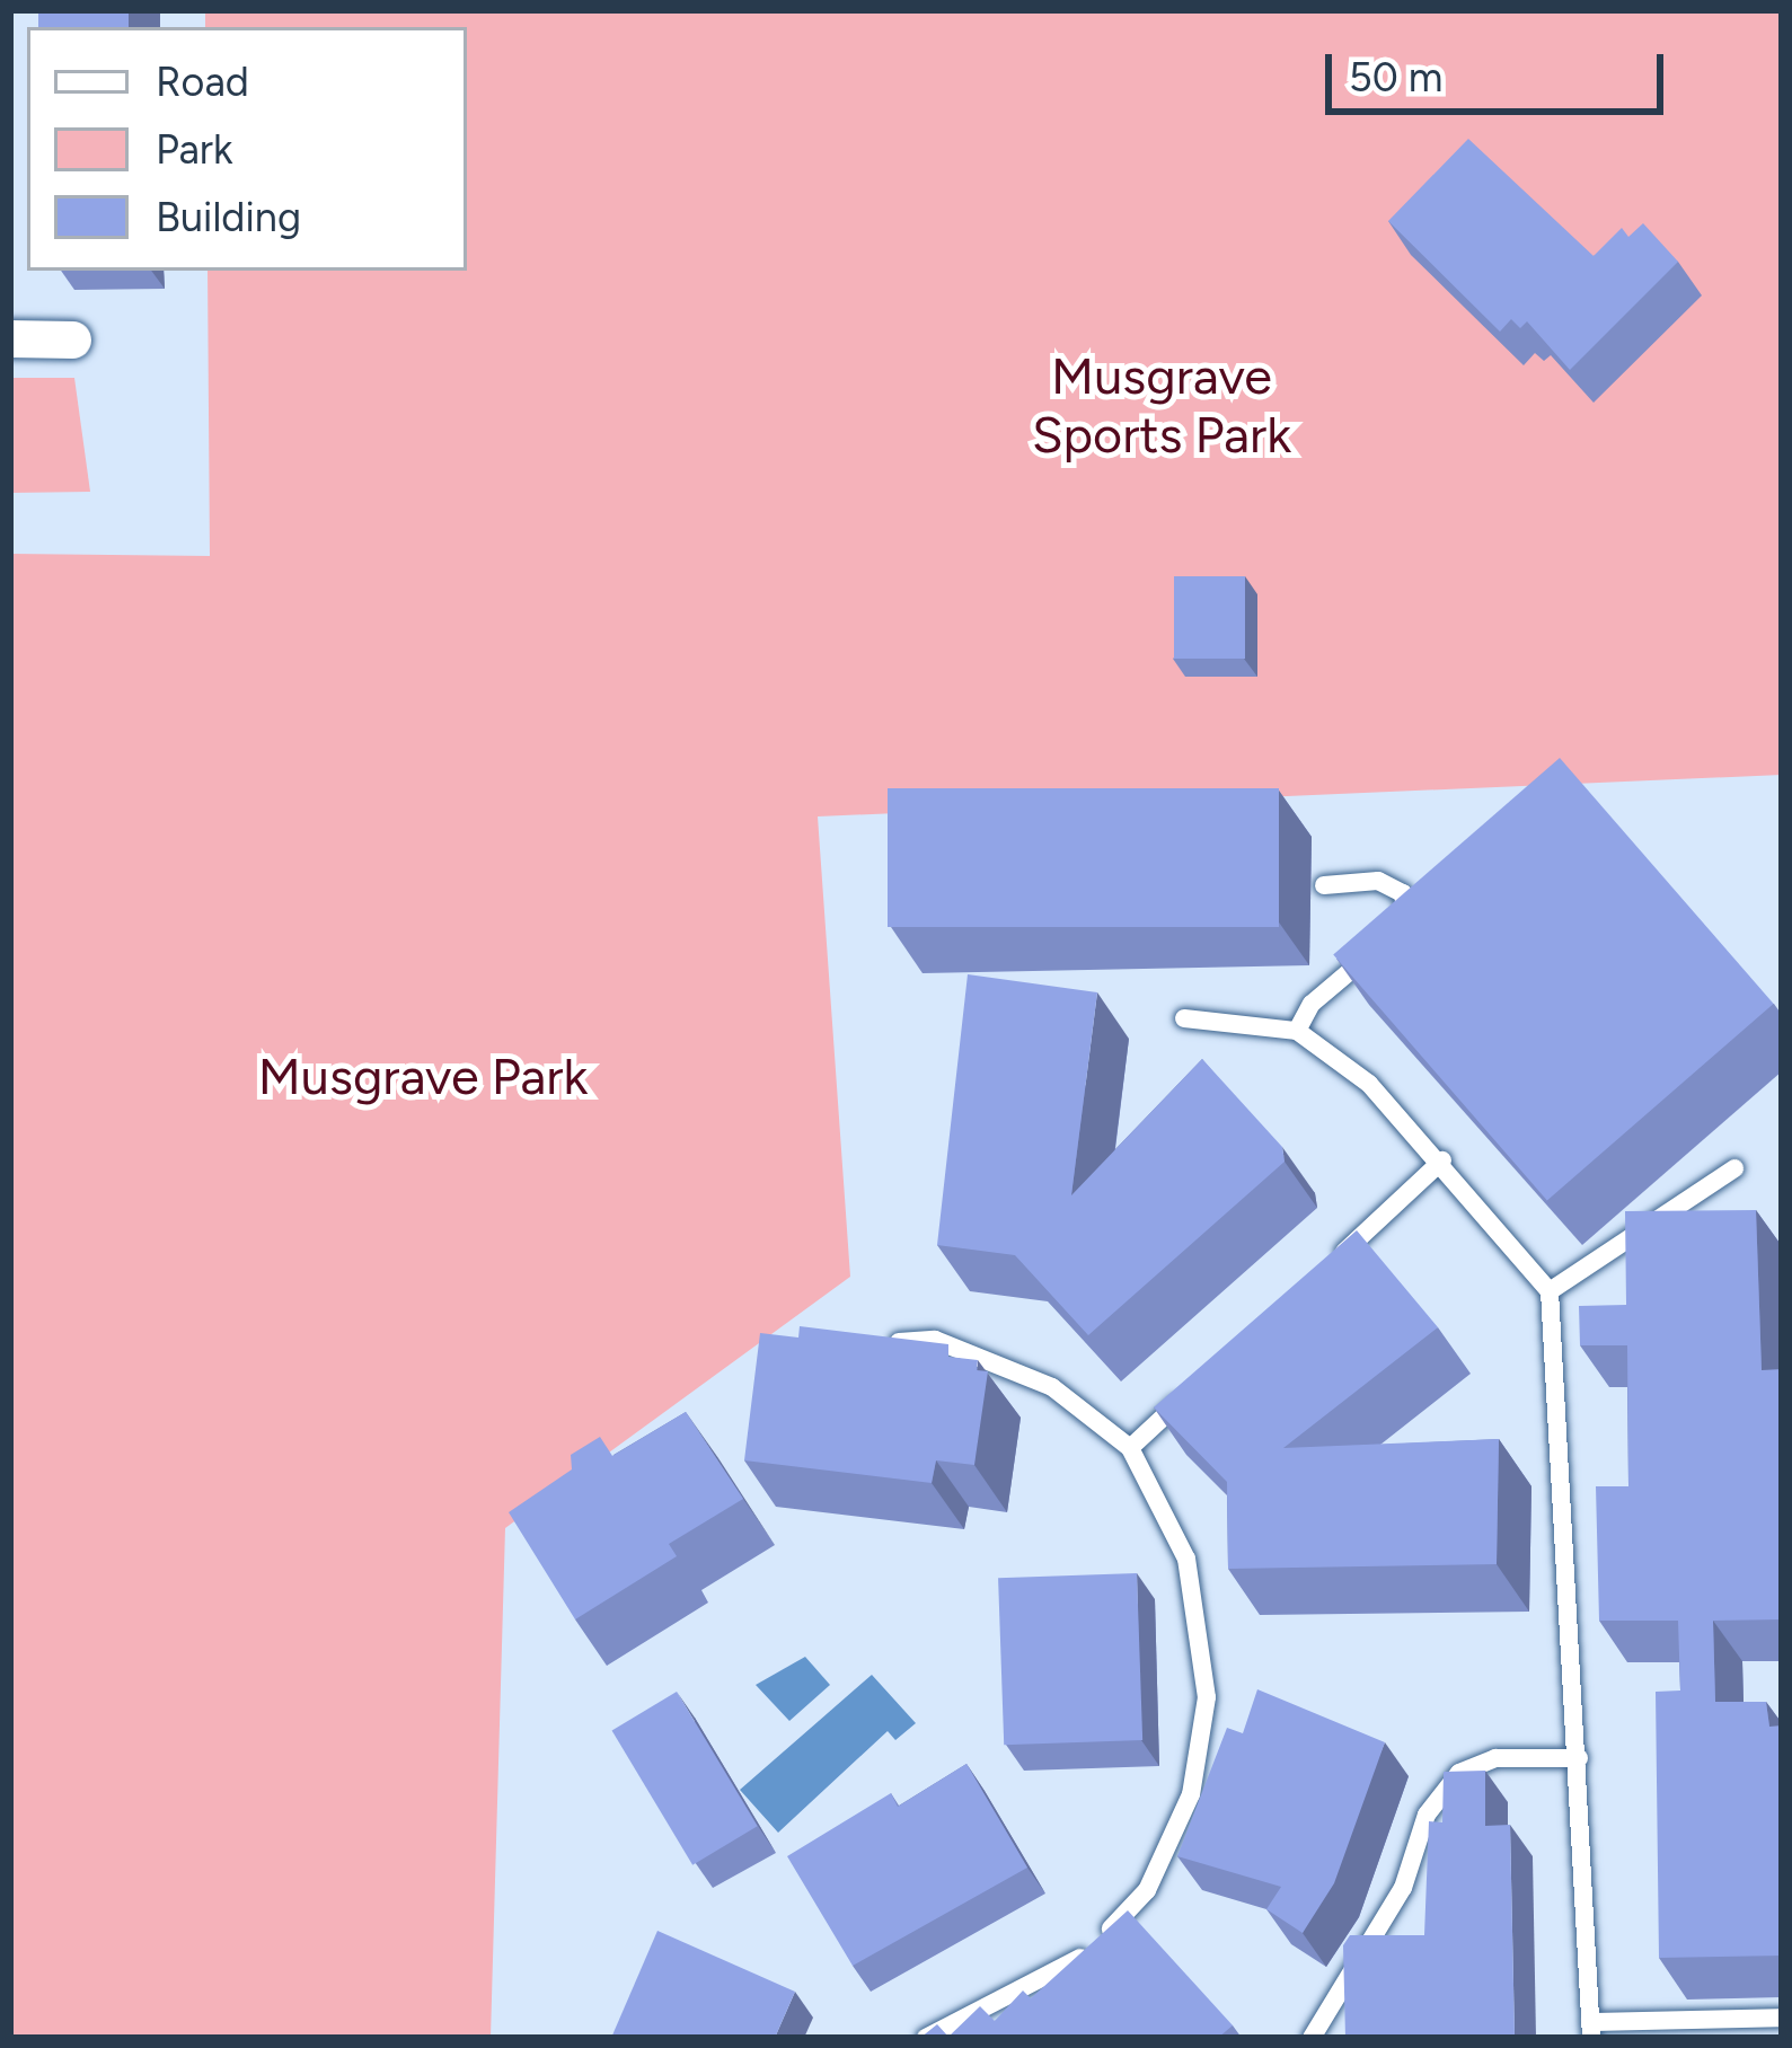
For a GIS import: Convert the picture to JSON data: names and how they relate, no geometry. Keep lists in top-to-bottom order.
{
  "parks": ["Musgrave Sports Park", "Musgrave Park"],
  "legend": ["Road", "Park", "Building"],
  "scale_bar": "50 m"
}
